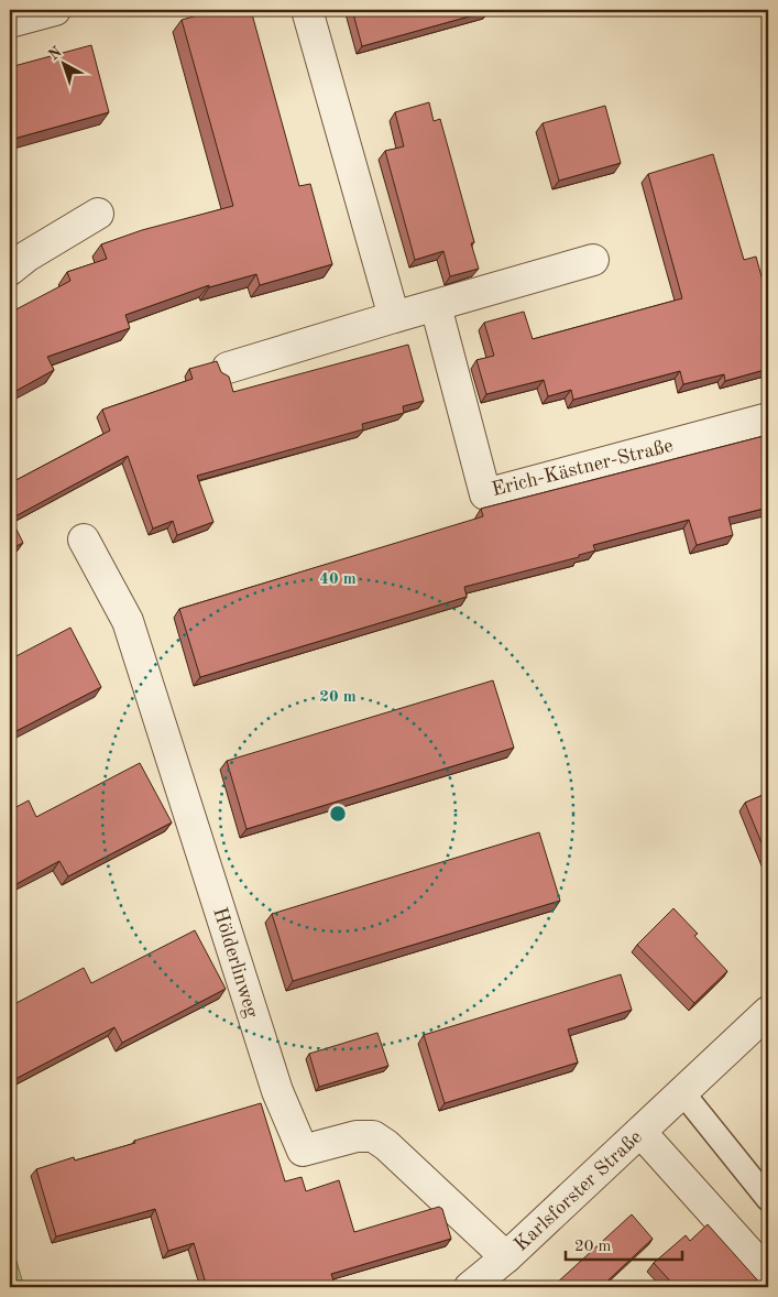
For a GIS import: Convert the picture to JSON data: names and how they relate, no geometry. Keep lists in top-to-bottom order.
{
  "streets": {
    "street": ["Erich-Kästner-Straße", "Hölderlinweg", "Karlsforster Straße"]
  },
  "crossings": [
    ["Hölderlinweg", "Karlsforster Straße"]
  ],
  "scale_bar": "20 m",
  "north": "top left",
  "rings": ["40 m", "20 m"]
}
